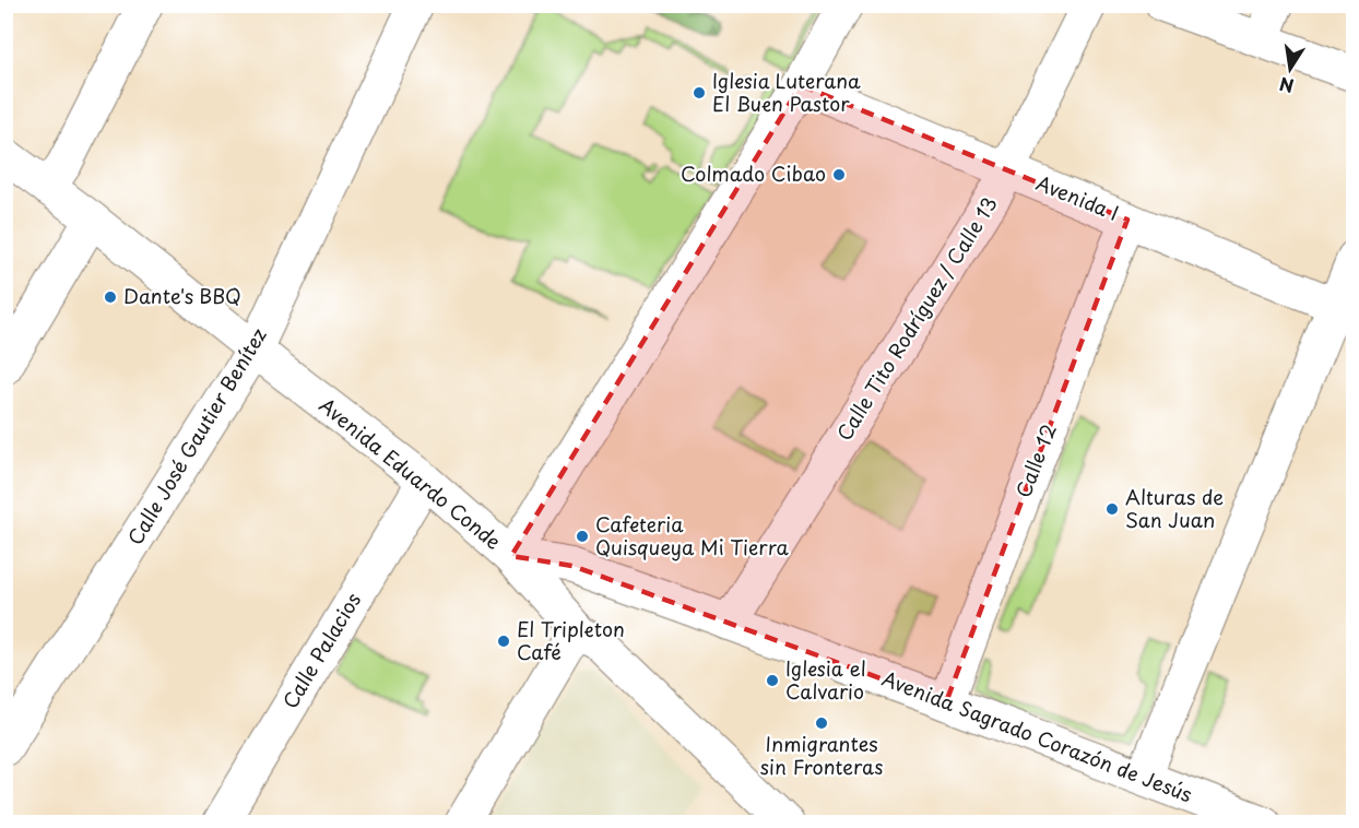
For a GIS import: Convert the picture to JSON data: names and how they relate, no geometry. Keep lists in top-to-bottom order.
{
  "streets": {
    "street": [
      "Avenida I",
      "Calle Tito Rodríguez / Calle 13",
      "Calle José Gautier Benítez",
      "Calle 12",
      "Avenida Eduardo Conde",
      "Calle Palacios",
      "Avenida Sagrado Corazón de Jesús"
    ]
  },
  "crossings": [
    ["Avenida I", "Calle Tito Rodríguez / Calle 13"],
    ["Avenida I", "Calle 12"],
    ["Calle Tito Rodríguez / Calle 13", "Avenida Sagrado Corazón de Jesús"],
    ["Calle José Gautier Benítez", "Avenida Eduardo Conde"],
    ["Calle 12", "Avenida Sagrado Corazón de Jesús"],
    ["Avenida Eduardo Conde", "Calle Palacios"],
    ["Avenida Eduardo Conde", "Avenida Sagrado Corazón de Jesús"]
  ],
  "places": [
    "Iglesia Luterana El Buen Pastor",
    "Colmado Cibao",
    "Dante's BBQ",
    "Alturas de San Juan",
    "Cafeteria Quisqueya Mi Tierra",
    "El Tripleton Café",
    "Iglesia el Calvario",
    "Inmigrantes sin Fronteras"
  ],
  "north": "bottom"
}
